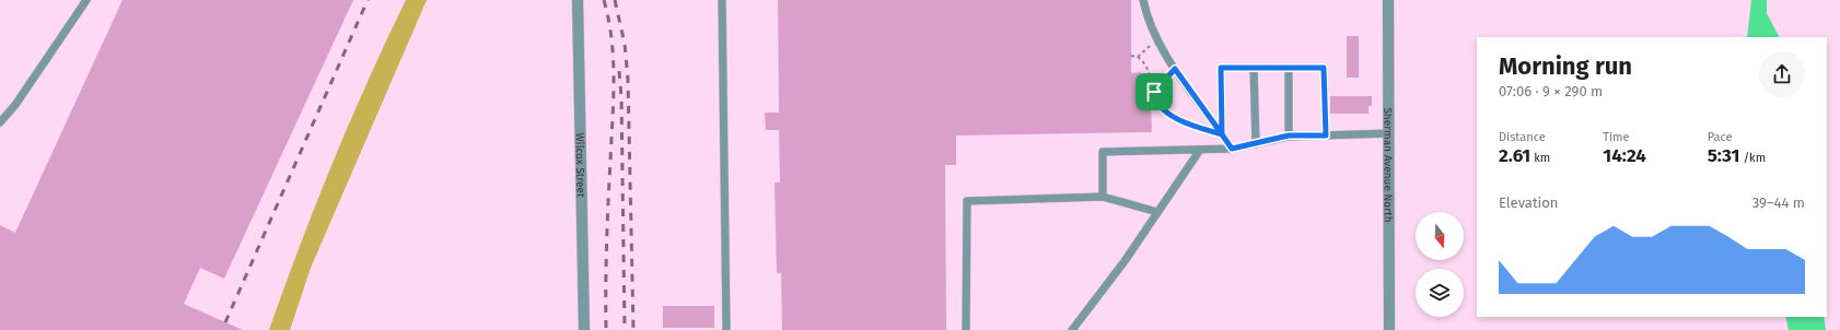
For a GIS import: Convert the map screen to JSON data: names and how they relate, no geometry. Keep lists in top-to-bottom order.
{
  "streets": {
    "street": ["Wilcox Street", "Sherman Avenue North"]
  },
  "north": "bottom",
  "page": {
    "heading": ["Morning run", "07:06 · 9 × 290 m"],
    "stats": [
      ["Distance", "2.61 km"],
      ["Time", "14:24"],
      ["Pace", "5:31 /km"]
    ],
    "chart": ["Elevation", "39–44 m"]
  }
}
